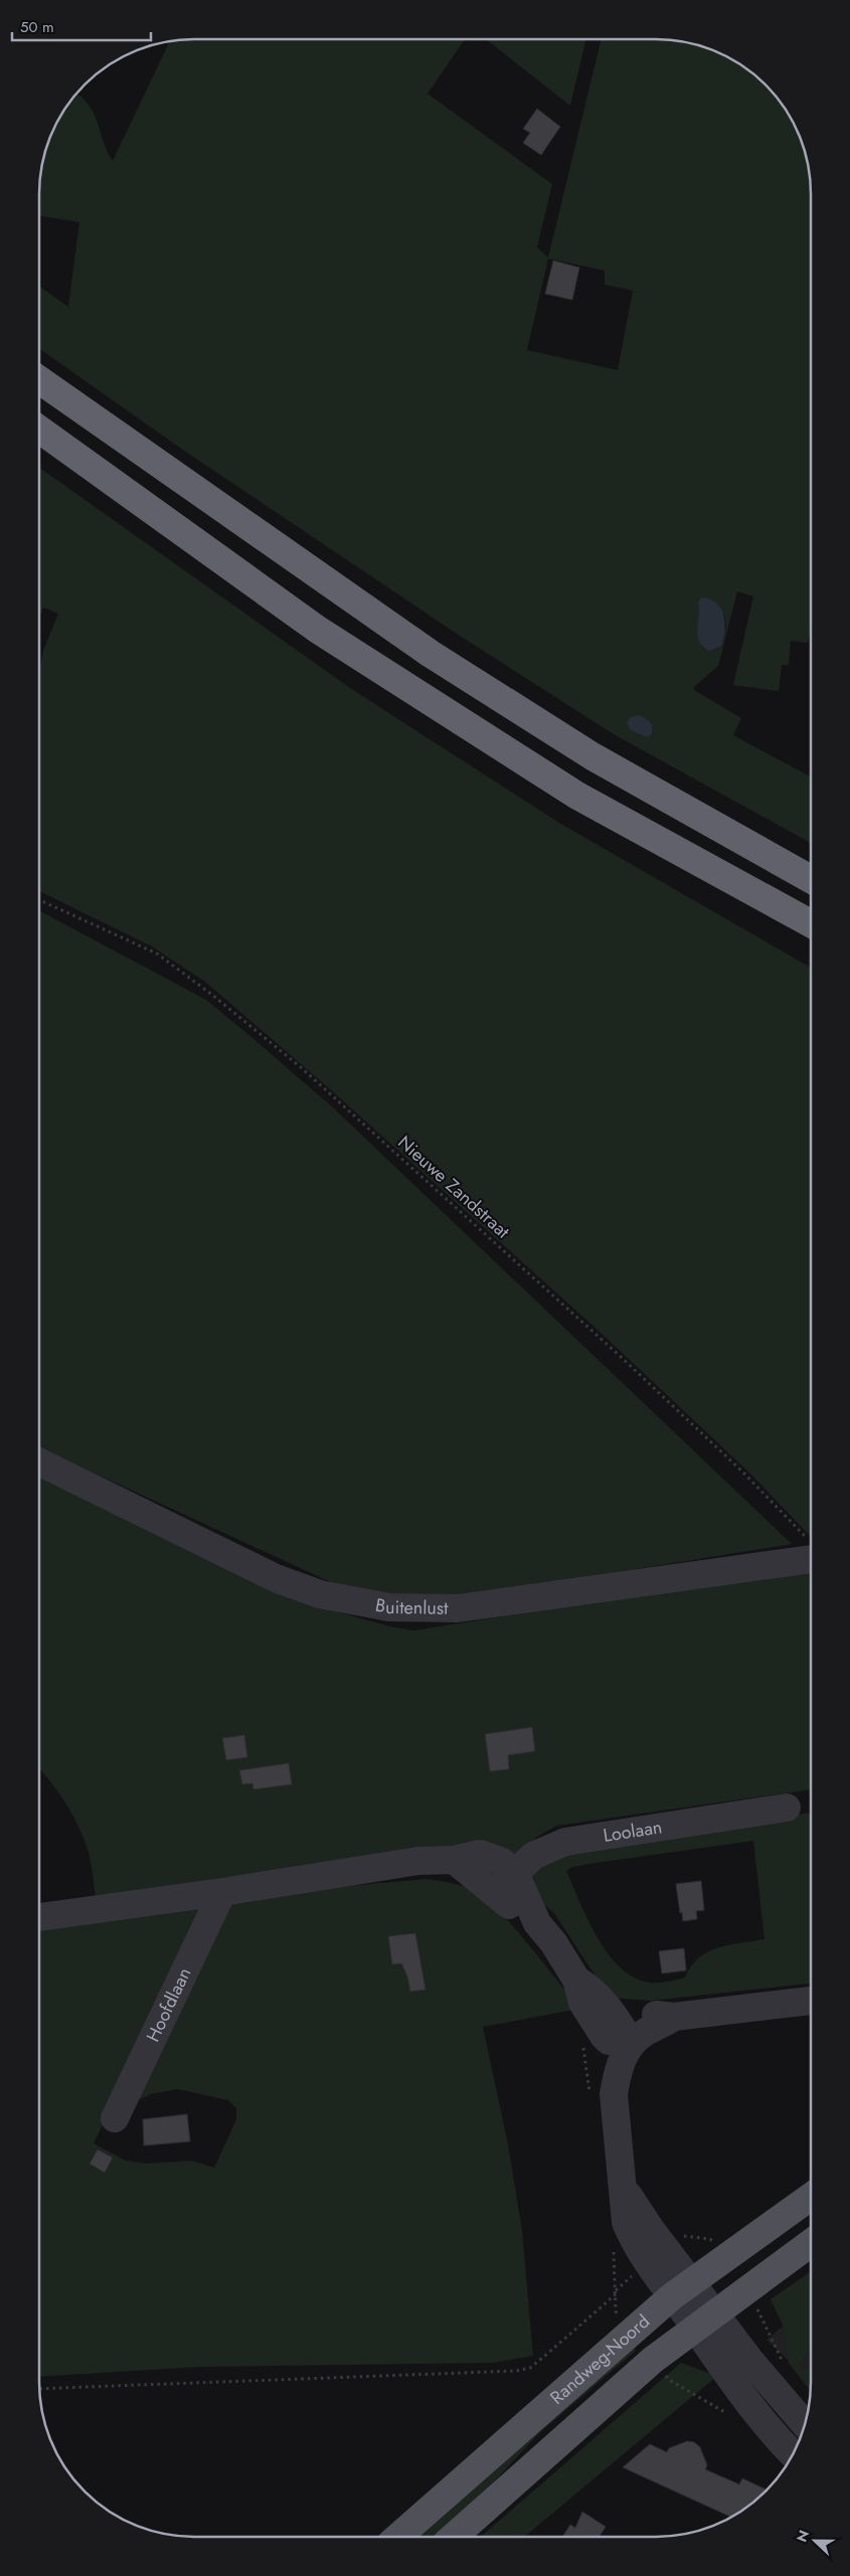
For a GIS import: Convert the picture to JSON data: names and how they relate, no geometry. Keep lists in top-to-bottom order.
{
  "streets": {
    "main road": ["Randweg-Noord"],
    "street": ["Buitenlust", "Loolaan", "Hoofdlaan"],
    "path": ["Nieuwe Zandstraat"]
  },
  "scale_bar": "50 m",
  "north": "left"
}
